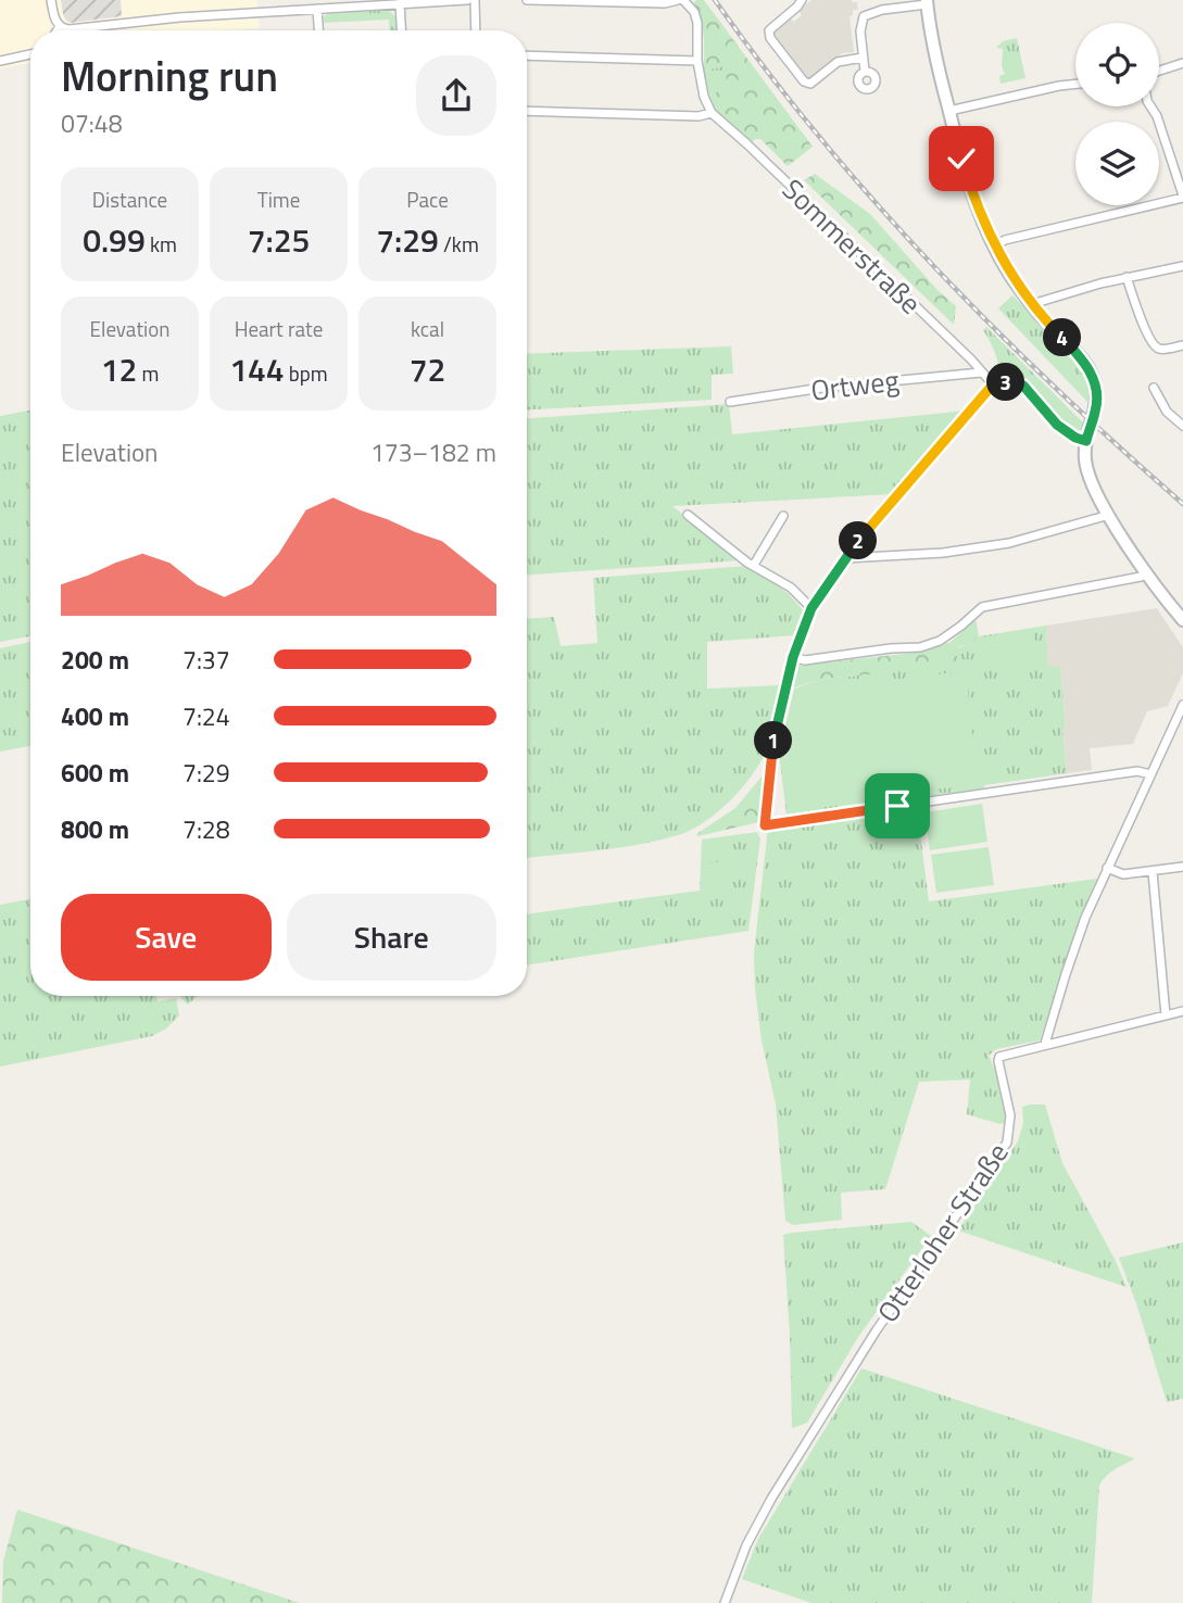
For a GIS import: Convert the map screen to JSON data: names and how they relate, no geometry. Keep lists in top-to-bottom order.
{
  "streets": {
    "street": ["Sommerstraße", "Ortweg", "Otterloher Straße"]
  },
  "crossings": [
    ["Sommerstraße", "Ortweg"]
  ],
  "page": {
    "heading": ["Morning run", "07:48"],
    "stats": [
      ["Distance", "0.99 km"],
      ["Time", "7:25"],
      ["Pace", "7:29 /km"],
      ["Elevation", "12 m"],
      ["Heart rate", "144 bpm"],
      ["kcal", "72"]
    ],
    "pins": [
      "4",
      "3",
      "2",
      "1"
    ],
    "chart": ["Elevation", "173–182 m"],
    "list": [
      {
        "name": "200 m",
        "note": "7:37"
      },
      {
        "name": "400 m",
        "note": "7:24"
      },
      {
        "name": "600 m",
        "note": "7:29"
      },
      {
        "name": "800 m",
        "note": "7:28"
      }
    ],
    "buttons": ["Save", "Share"]
  }
}
